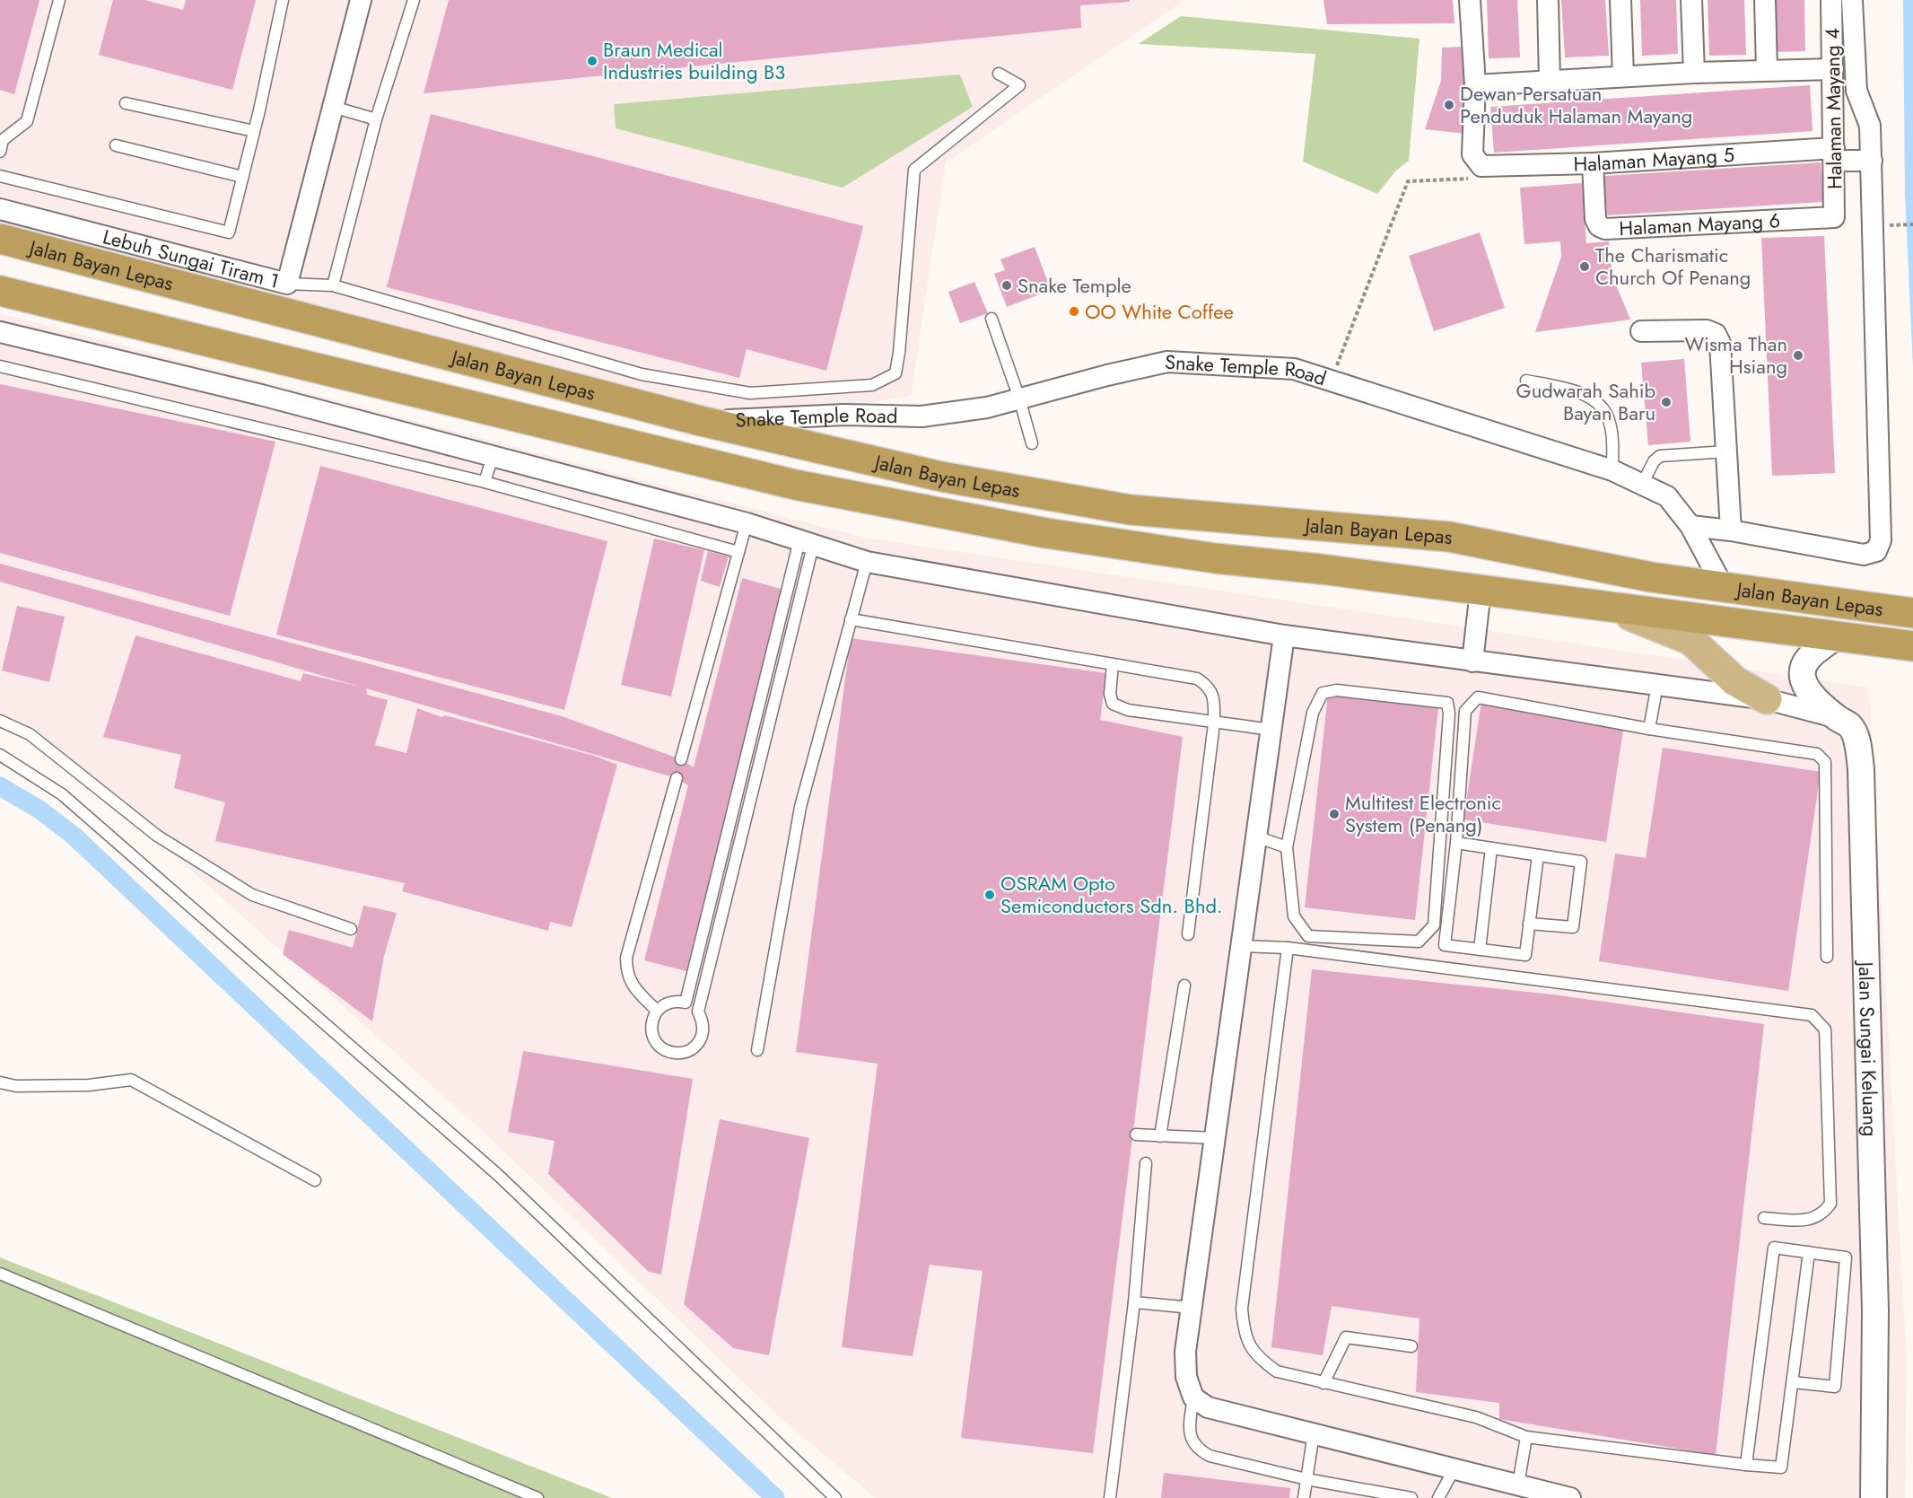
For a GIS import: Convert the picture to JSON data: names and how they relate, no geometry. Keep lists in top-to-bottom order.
{
  "streets": {
    "highway": ["Jalan Bayan Lepas"],
    "street": [
      "Halaman Mayang 4",
      "Halaman Mayang 5",
      "Halaman Mayang 6",
      "Lebuh Sungai Tiram 1",
      "Snake Temple Road",
      "Jalan Sungai Keluang"
    ]
  },
  "crossings": [
    ["Halaman Mayang 4", "Halaman Mayang 5"],
    ["Halaman Mayang 4", "Halaman Mayang 6"],
    ["Halaman Mayang 5", "Halaman Mayang 6"],
    ["Jalan Bayan Lepas", "Snake Temple Road"],
    ["Jalan Bayan Lepas", "Jalan Sungai Keluang"]
  ],
  "places": [
    "Braun Medical Industries building B3",
    "Dewan Persatuan Penduduk Halaman Mayang",
    "The Charismatic Church Of Penang",
    "Snake Temple",
    "OO White Coffee",
    "Wisma Than Hsiang",
    "Gudwarah Sahib Bayan Baru",
    "Multitest Electronic System (Penang)",
    "OSRAM Opto Semiconductors Sdn. Bhd."
  ]
}
